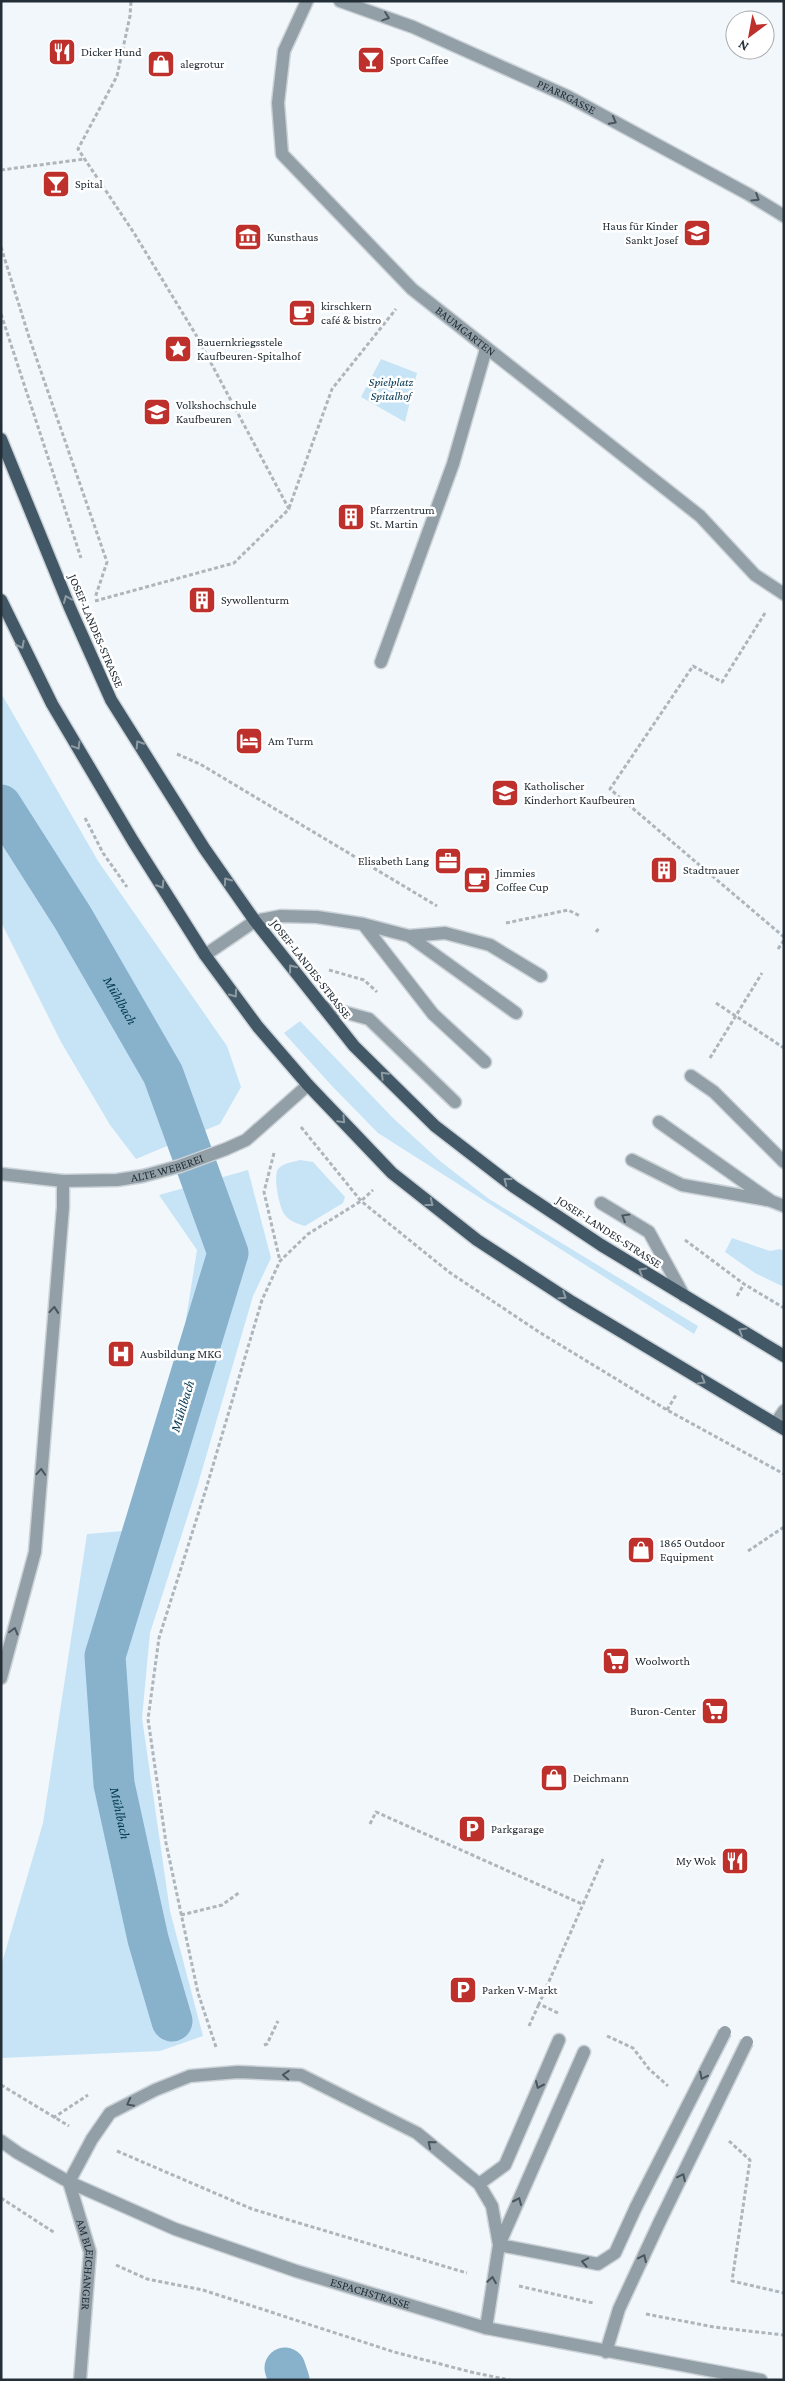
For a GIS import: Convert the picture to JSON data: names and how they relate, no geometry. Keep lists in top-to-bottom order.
{
  "streets": {
    "main road": ["JOSEF-LANDES-STRASSE"],
    "street": [
      "PFARRGASSE",
      "BAUMGARTEN",
      "ALTE WEBEREI",
      "AM BLEICHANGER",
      "ESPACHSTRASSE"
    ]
  },
  "crossings": [
    ["AM BLEICHANGER", "ESPACHSTRASSE"]
  ],
  "one_way": ["PFARRGASSE"],
  "water": ["Mühlbach"],
  "parks": ["Spielplatz Spitalhof"],
  "places": {
    "restaurant": ["Dicker Hund", "My Wok"],
    "bar": ["Sport Caffee", "Spital"],
    "shop": ["alegrotur", "1865 Outdoor Equipment", "Deichmann"],
    "school or university": ["Haus für Kinder Sankt Josef", "Volkshochschule Kaufbeuren", "Katholischer Kinderhort Kaufbeuren"],
    "museum": ["Kunsthaus"],
    "cafe": ["kirschkern café & bistro", "Jimmies Coffee Cup"],
    "place": ["Bauernkriegsstele Kaufbeuren-Spitalhof"],
    "building": ["Pfarrzentrum St. Martin", "Sywollenturm", "Stadtmauer"],
    "hotel": ["Am Turm"],
    "office": ["Elisabeth Lang"],
    "hospital": ["Ausbildung MKG"],
    "supermarket": ["Woolworth", "Buron-Center"],
    "parking": ["Parkgarage", "Parken V-Markt"]
  },
  "north": "bottom left"
}
